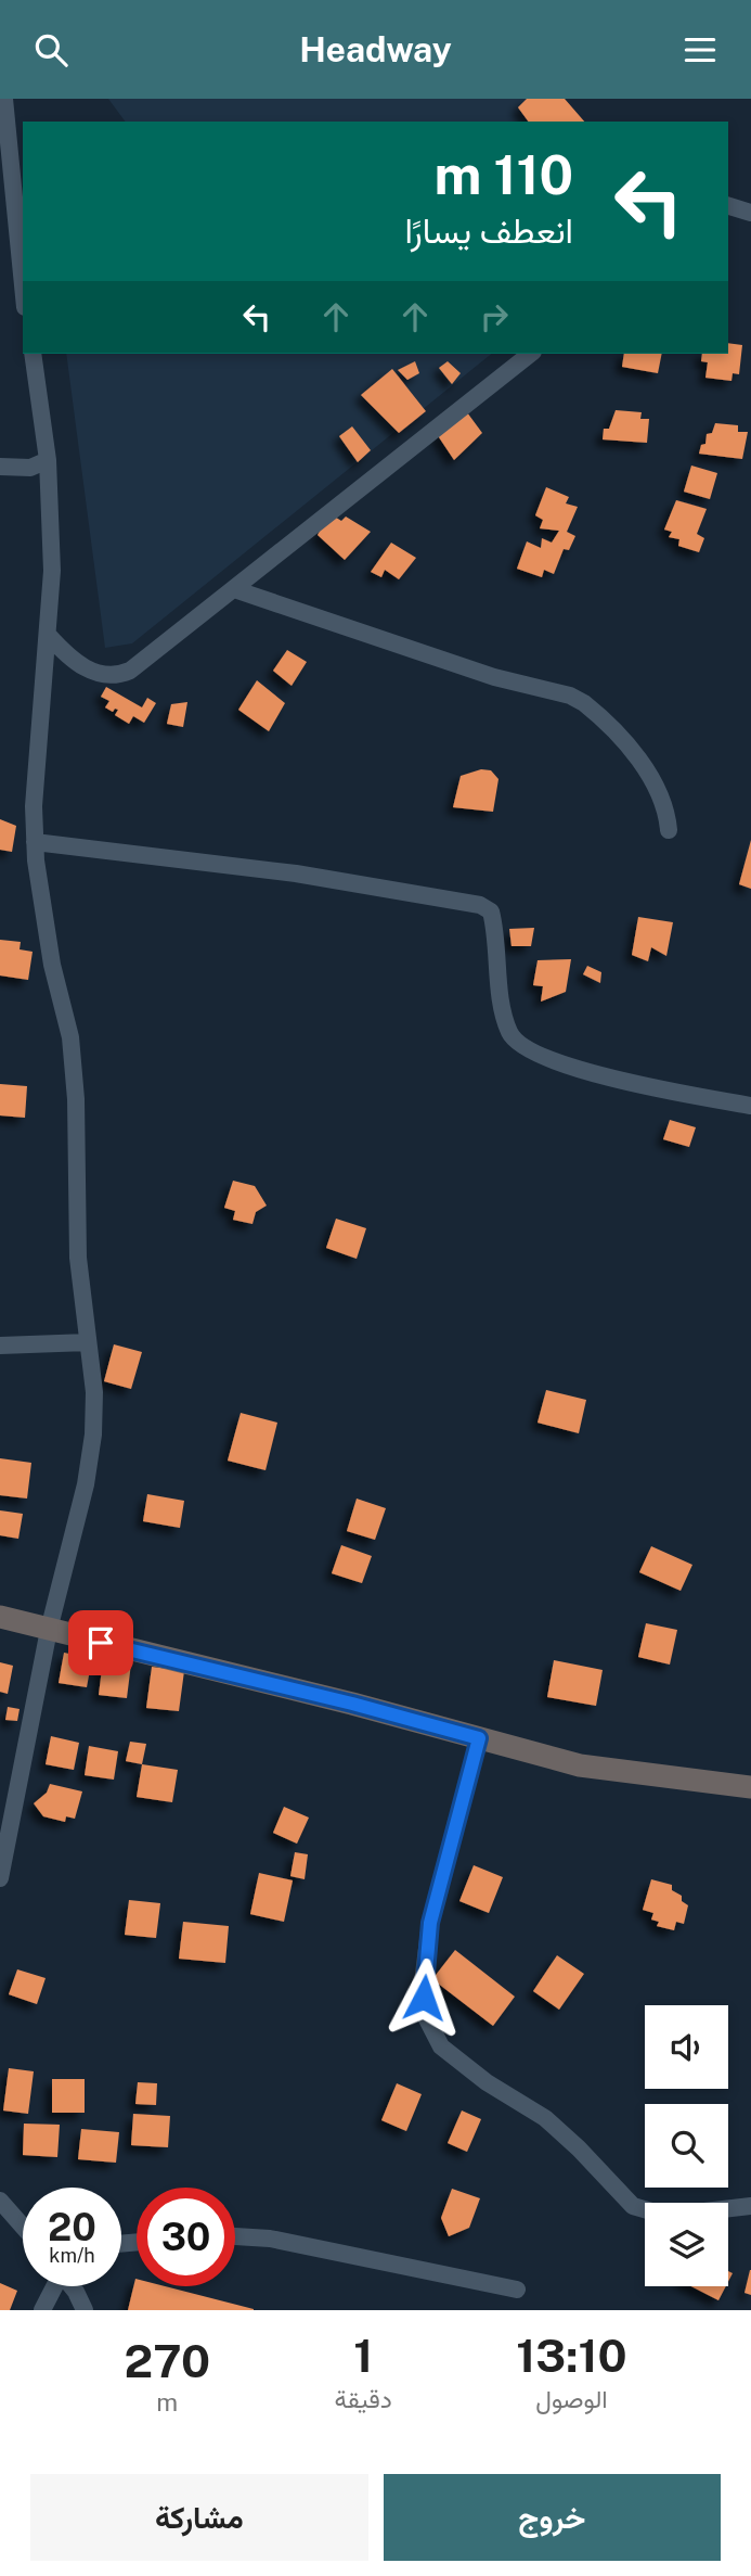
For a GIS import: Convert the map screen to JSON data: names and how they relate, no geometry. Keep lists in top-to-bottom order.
{
  "page": {
    "header": "Headway",
    "turn": ["110 m", "انعطف يسارًا"],
    "speed": "20 km/h",
    "limit": "30",
    "eta": [
      "13:10",
      "الوصول",
      "1",
      "دقيقة",
      "270",
      "m"
    ],
    "buttons": ["خروج", "مشاركة"]
  }
}
